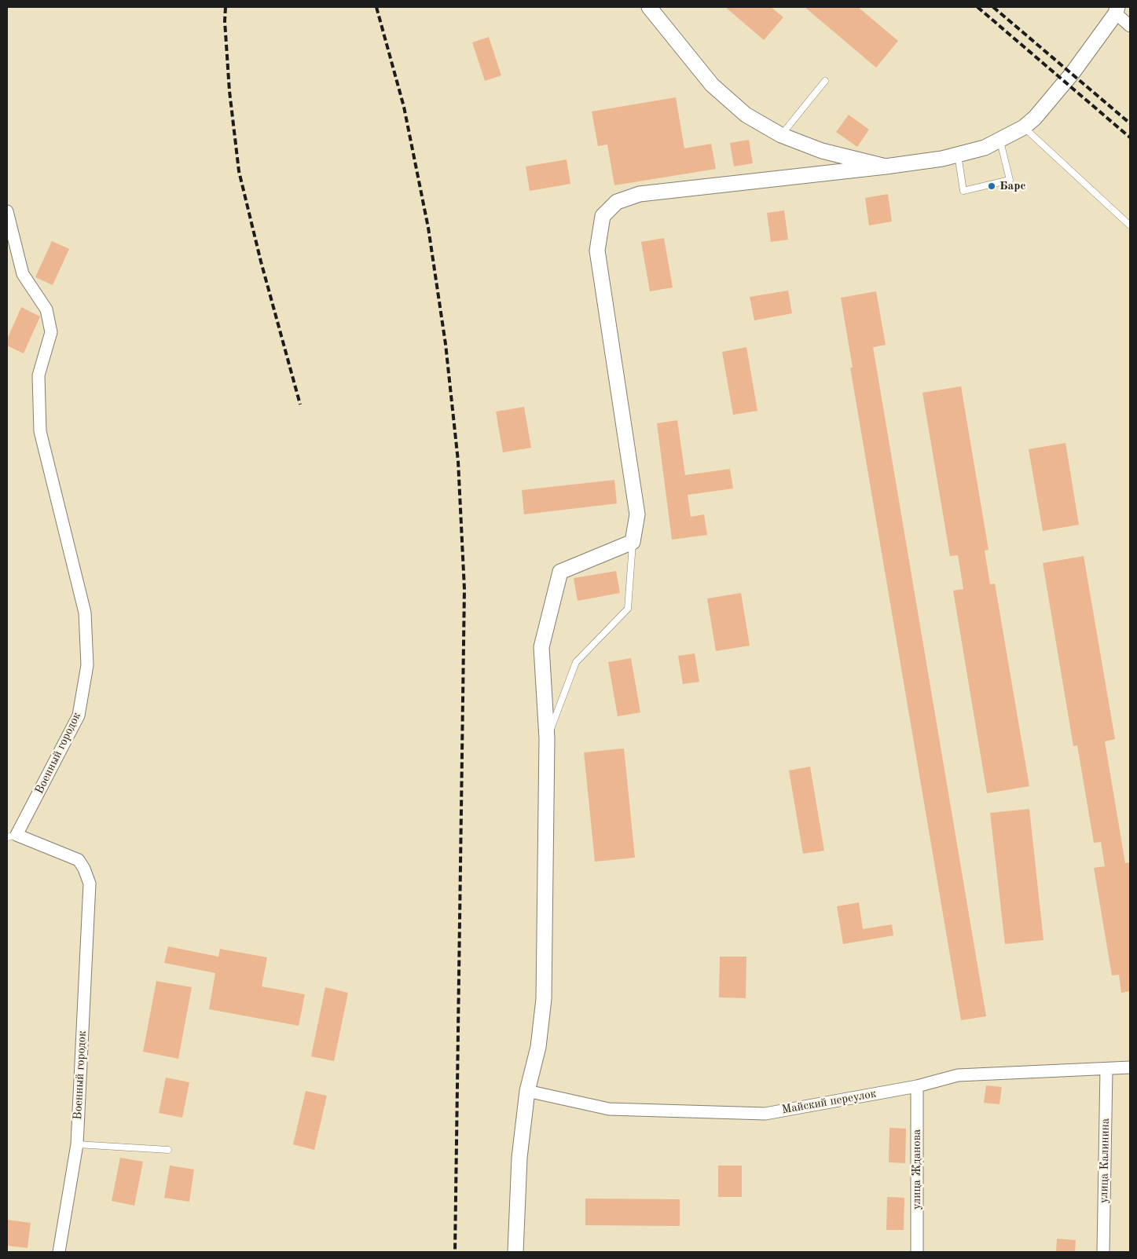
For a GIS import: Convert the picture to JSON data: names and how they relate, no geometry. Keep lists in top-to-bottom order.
{
  "streets": {
    "street": [
      "Военный городок",
      "Майский переулок",
      "улица Калинина",
      "улица Жданова"
    ]
  },
  "crossings": [
    ["Майский переулок", "улица Калинина"],
    ["Майский переулок", "улица Жданова"]
  ],
  "places": ["Барс"]
}
